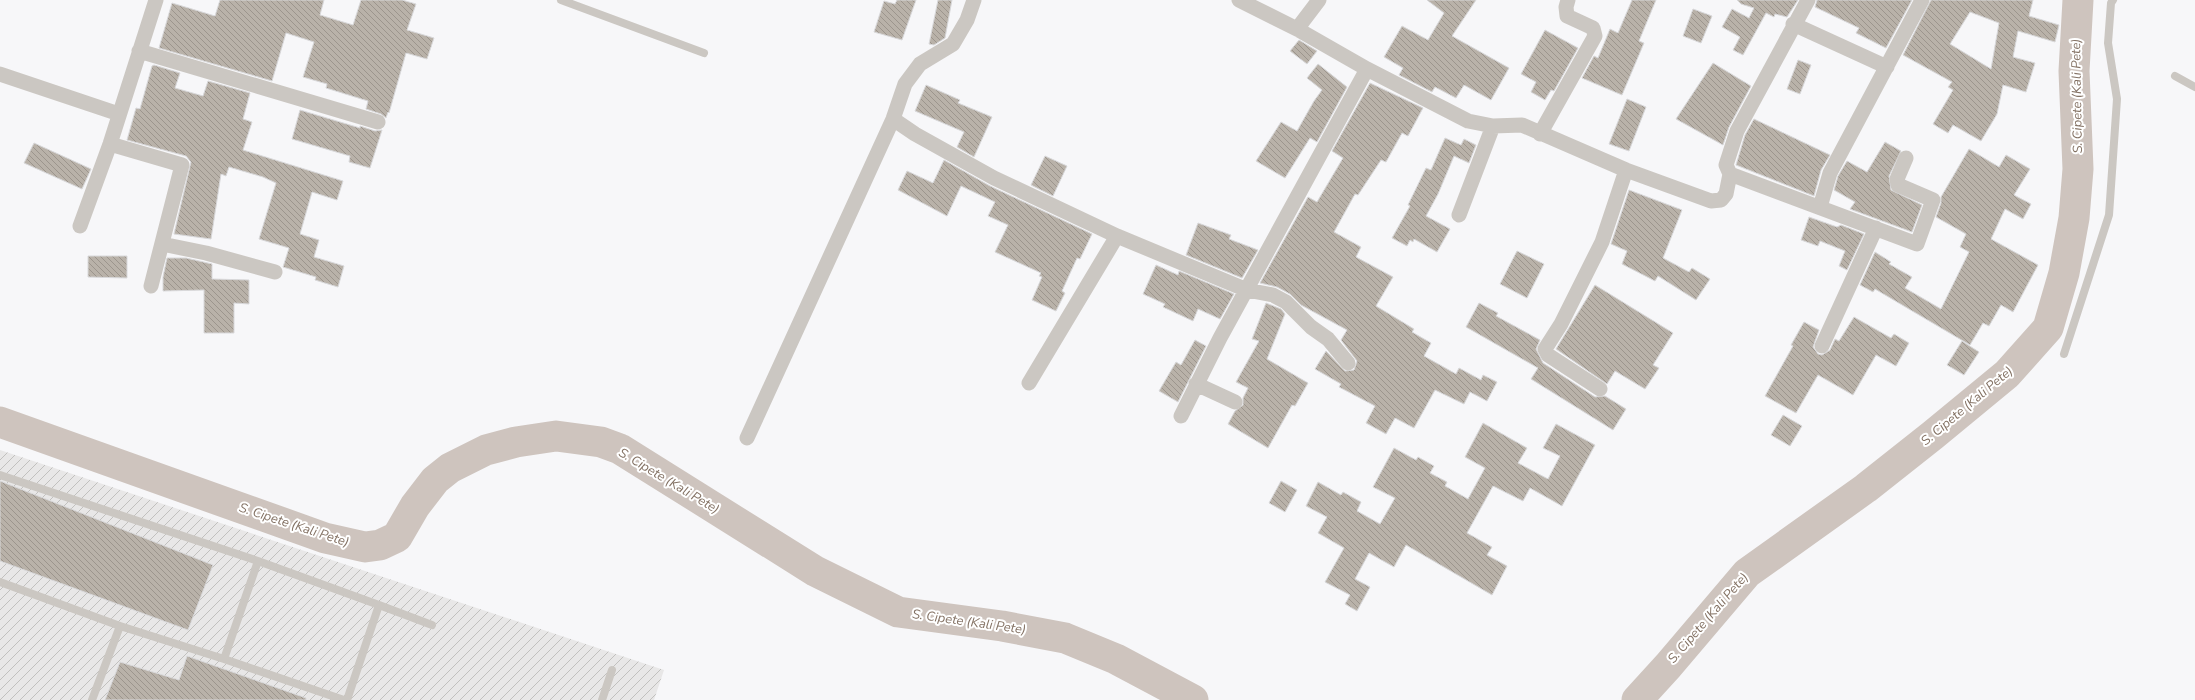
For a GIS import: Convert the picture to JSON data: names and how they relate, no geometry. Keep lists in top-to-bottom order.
{
  "water": ["S. Cipete (Kali Pete)"]
}
